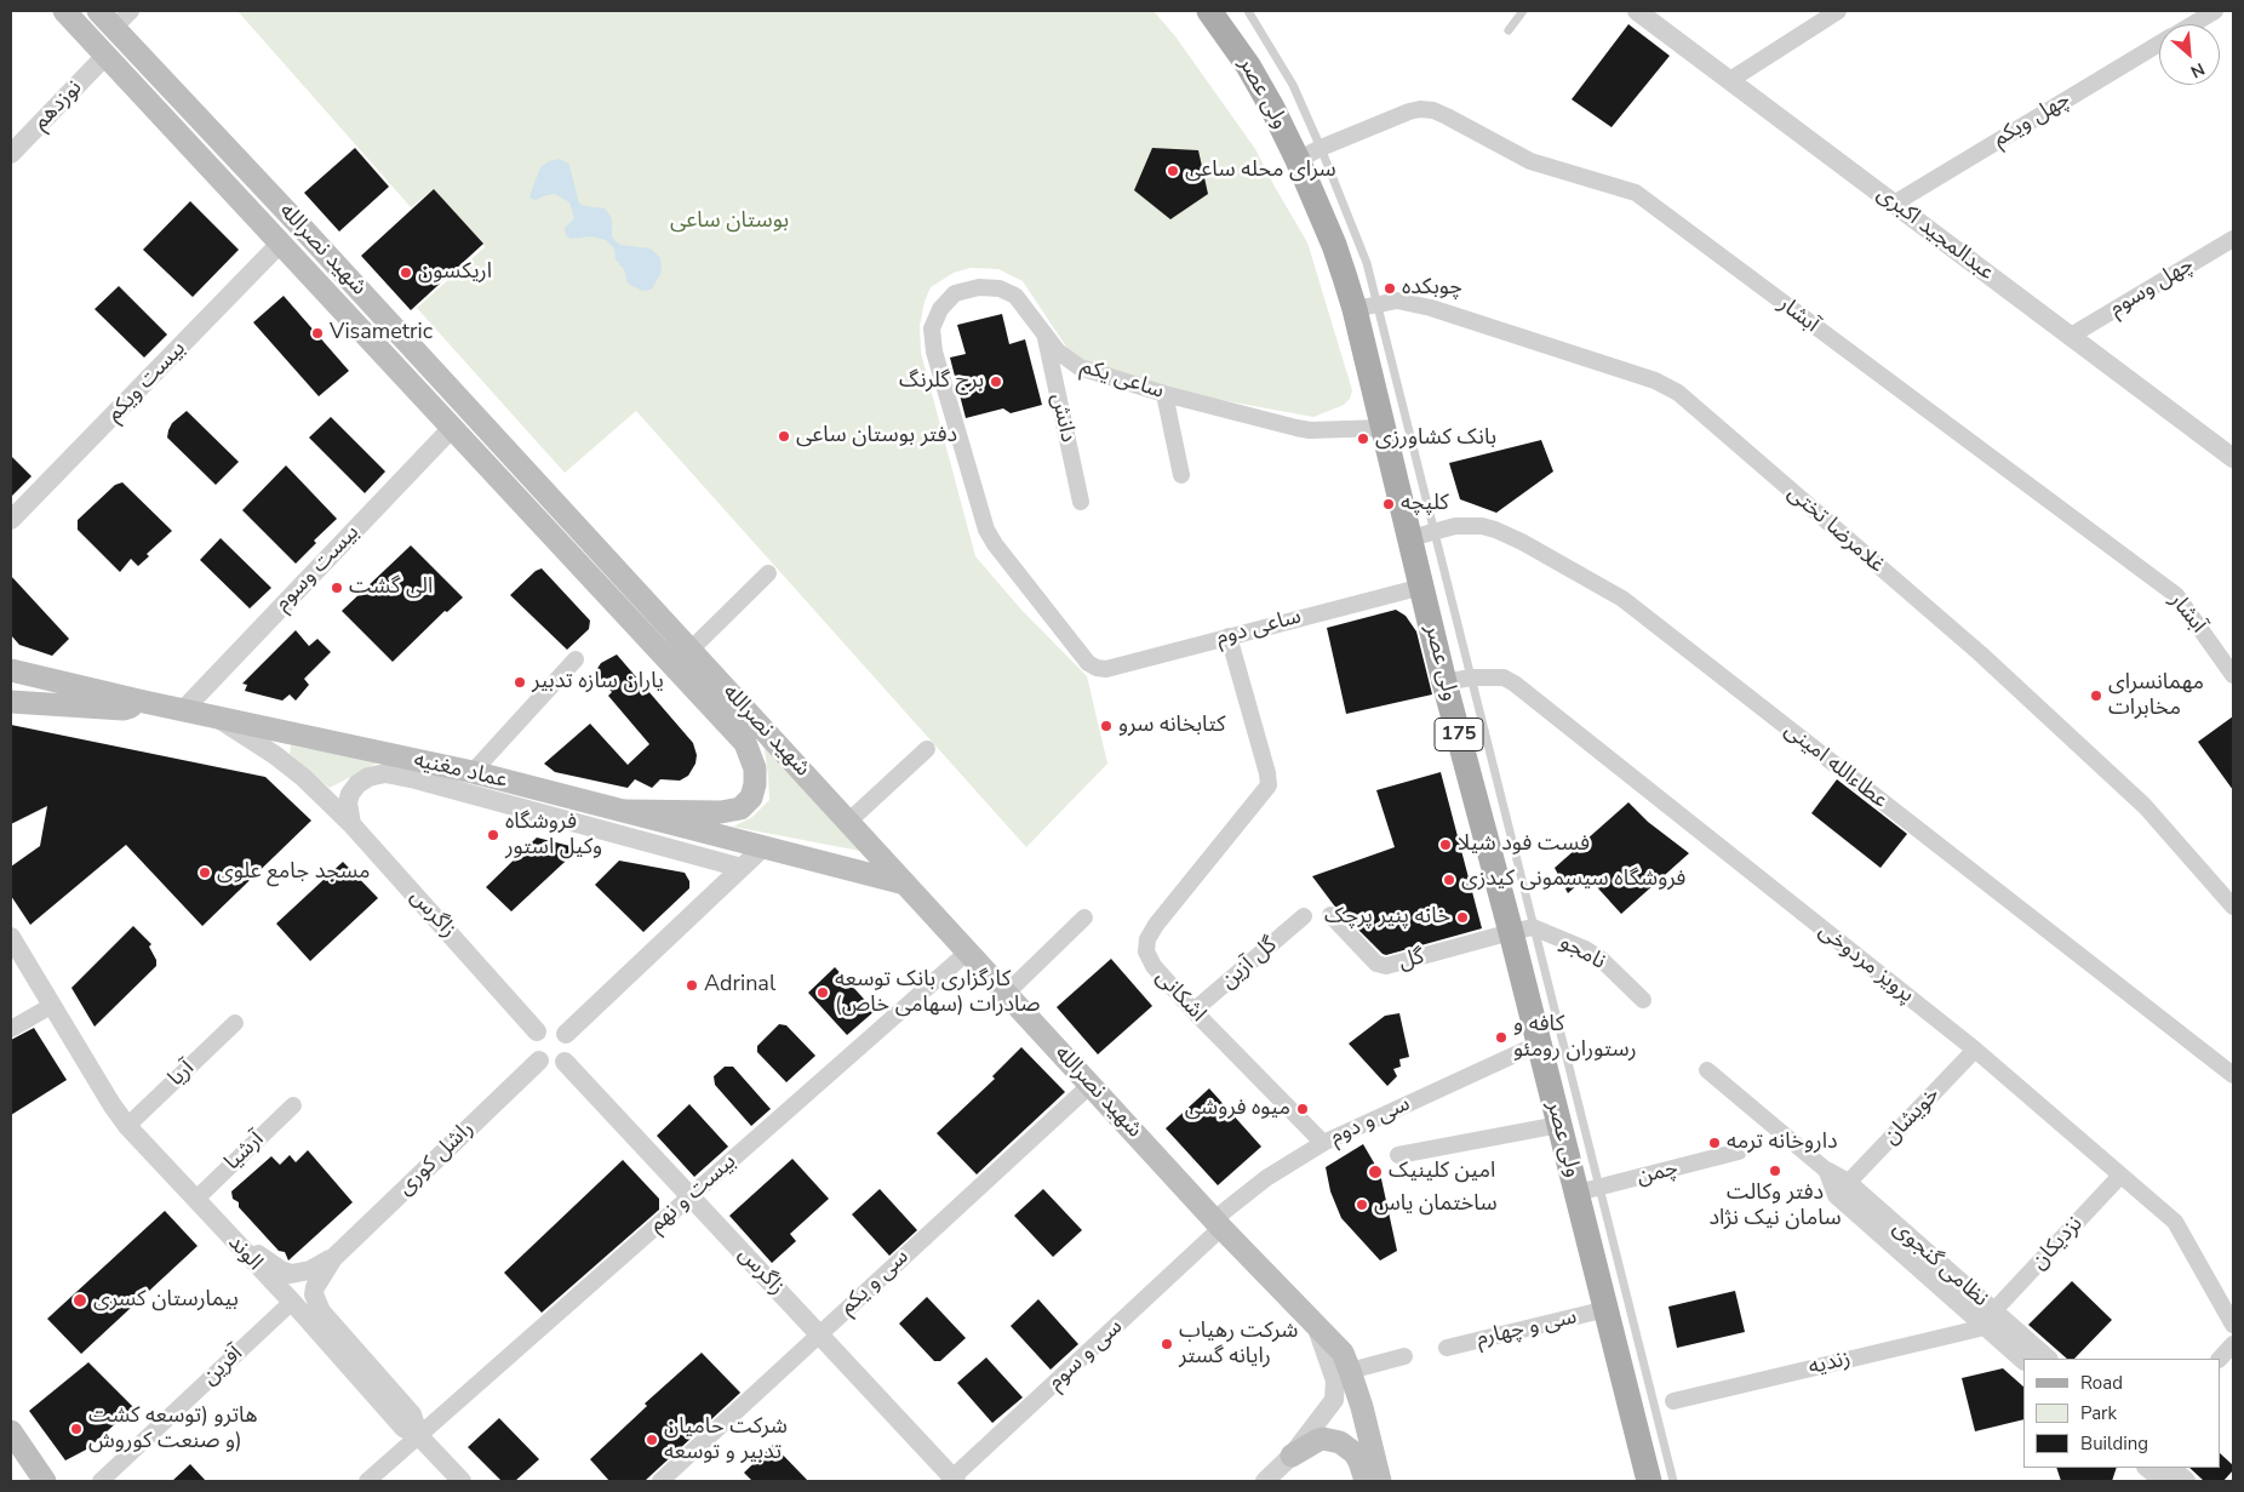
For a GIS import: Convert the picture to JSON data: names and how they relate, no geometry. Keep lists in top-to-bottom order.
{
  "streets": {
    "main road": [
      "ولی عصر",
      "شهید نصرالله",
      "175",
      "عماد مغنیه"
    ],
    "street": [
      "نوزدهم",
      "چهل ویکم",
      "عبدالمجید اکبری",
      "چهل وسوم",
      "آبشار",
      "ساعی یکم",
      "بیست ویکم",
      "دانش",
      "غلامرضا تختی",
      "بیست وسوم",
      "ساعی دوم",
      "عطاءالله امینی",
      "زاگرس",
      "نامجو",
      "گل",
      "گل آزین",
      "پرویز مردوخی",
      "اشکانی",
      "آریا",
      "خویشان",
      "سی و دوم",
      "آرشیا",
      "راشل کوری",
      "چمن",
      "بیست و نهم",
      "نزدیکان",
      "الوند",
      "نظامی گنجوی",
      "سی و یکم",
      "سی و چهارم",
      "سی و سوم",
      "زندیه",
      "آفرین"
    ]
  },
  "crossings": [
    ["ولی عصر", "آبشار"],
    ["ولی عصر", "ساعی یکم"],
    ["ولی عصر", "غلامرضا تختی"],
    ["ولی عصر", "ساعی دوم"],
    ["ولی عصر", "عطاءالله امینی"],
    ["ولی عصر", "نامجو"],
    ["ولی عصر", "گل"],
    ["ولی عصر", "پرویز مردوخی"],
    ["ولی عصر", "سی و دوم"],
    ["ولی عصر", "چمن"],
    ["ولی عصر", "سی و چهارم"],
    ["نوزدهم", "شهید نصرالله"],
    ["چهل ویکم", "عبدالمجید اکبری"],
    ["عبدالمجید اکبری", "چهل وسوم"],
    ["شهید نصرالله", "بیست ویکم"],
    ["شهید نصرالله", "بیست وسوم"],
    ["شهید نصرالله", "عماد مغنیه"],
    ["شهید نصرالله", "سی و دوم"],
    ["شهید نصرالله", "بیست و نهم"],
    ["شهید نصرالله", "سی و یکم"],
    ["شهید نصرالله", "سی و سوم"],
    ["ساعی یکم", "دانش"],
    ["ساعی یکم", "ساعی دوم"],
    ["بیست وسوم", "عماد مغنیه"],
    ["ساعی دوم", "اشکانی"],
    ["عماد مغنیه", "زاگرس"],
    ["زاگرس", "بیست و نهم"],
    ["زاگرس", "سی و یکم"],
    ["زاگرس", "سی و سوم"],
    ["نامجو", "گل"],
    ["گل آزین", "اشکانی"],
    ["پرویز مردوخی", "خویشان"],
    ["پرویز مردوخی", "نزدیکان"],
    ["اشکانی", "سی و دوم"],
    ["آریا", "الوند"],
    ["خویشان", "نظامی گنجوی"],
    ["سی و دوم", "سی و سوم"],
    ["آرشیا", "الوند"],
    ["بیست و نهم", "الوند"],
    ["نزدیکان", "نظامی گنجوی"],
    ["نزدیکان", "زندیه"],
    ["الوند", "آفرین"],
    ["نظامی گنجوی", "زندیه"]
  ],
  "parks": ["بوستان ساعی"],
  "places": [
    "سرای محله ساعی",
    "اریکسون",
    "چوبکده",
    "Visametric",
    "برج گلرنگ",
    "دفتر بوستان ساعی",
    "بانک کشاورزی",
    "کلپچه",
    "الی گشت",
    "یاران سازه تدبیر",
    "مهمانسرای مخابرات",
    "کتابخانه سرو",
    "فروشگاه وکیل استور",
    "فست فود شیلا",
    "مسجد جامع علوی",
    "فروشگاه سیسمونی کیدزی",
    "خانه پنیر پرچک",
    "Adrinal",
    "کارگزاری بانک توسعه صادرات (سهامی خاص)",
    "کافه و رستوران رومئو",
    "میوه فروشی",
    "داروخانه ترمه",
    "دفتر وکالت سامان نیک نژاد",
    "امین کلینیک",
    "ساختمان یاس",
    "بیمارستان کسری",
    "شرکت رهیاب رایانه گستر",
    "هاترو (توسعه کشت و صنعت کوروش)",
    "شرکت حامیان تدبیر و توسعه"
  ],
  "legend": ["Road", "Park", "Building"],
  "north": "bottom right"
}
